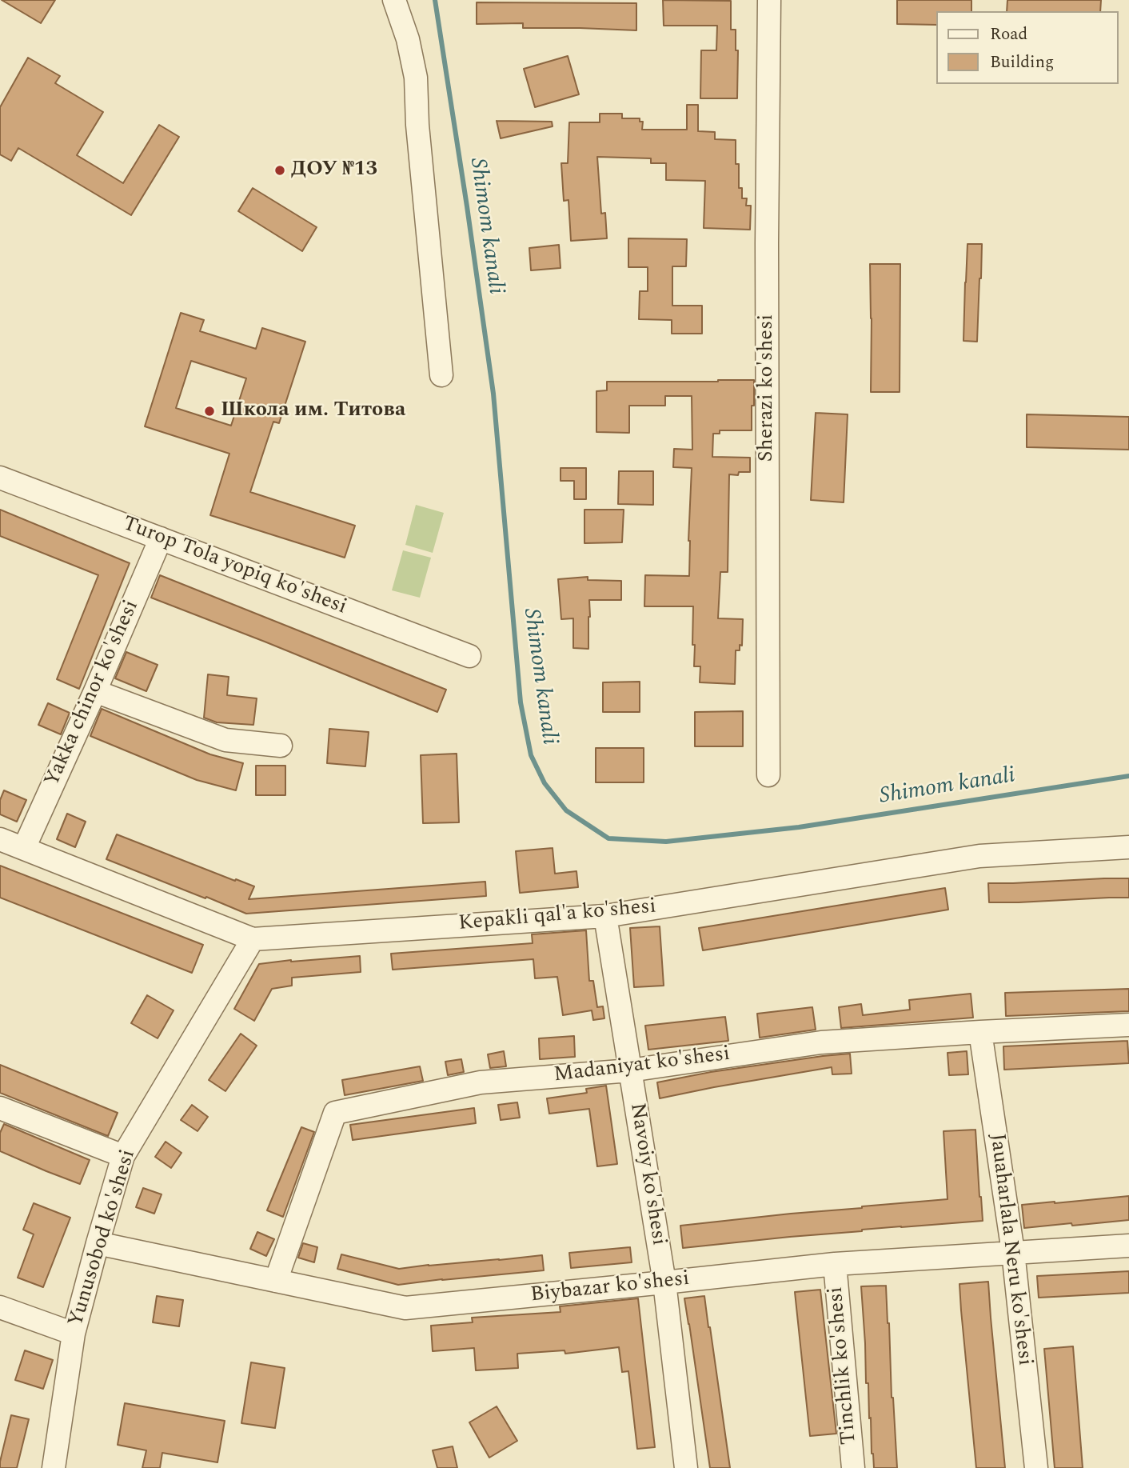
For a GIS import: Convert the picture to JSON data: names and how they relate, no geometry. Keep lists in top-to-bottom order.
{
  "streets": {
    "street": [
      "Sherazi ko'shesi",
      "Turop Tola yopiq ko'shesi",
      "Yakka chinor ko'shesi",
      "Kepakli qal'a ko'shesi",
      "Madaniyat ko'shesi",
      "Navoiy ko'shesi",
      "Yunusobod ko'shesi",
      "Jauaharlala Neru ko'shesi",
      "Biybazar ko'shesi",
      "Tinchlik ko'shesi"
    ]
  },
  "crossings": [
    ["Turop Tola yopiq ko'shesi", "Yakka chinor ko'shesi"],
    ["Yakka chinor ko'shesi", "Kepakli qal'a ko'shesi"],
    ["Kepakli qal'a ko'shesi", "Navoiy ko'shesi"],
    ["Kepakli qal'a ko'shesi", "Yunusobod ko'shesi"],
    ["Madaniyat ko'shesi", "Navoiy ko'shesi"],
    ["Madaniyat ko'shesi", "Jauaharlala Neru ko'shesi"],
    ["Madaniyat ko'shesi", "Biybazar ko'shesi"],
    ["Navoiy ko'shesi", "Biybazar ko'shesi"],
    ["Yunusobod ko'shesi", "Biybazar ko'shesi"],
    ["Jauaharlala Neru ko'shesi", "Biybazar ko'shesi"],
    ["Biybazar ko'shesi", "Tinchlik ko'shesi"]
  ],
  "water": ["Shimom kanali"],
  "places": ["ДОУ №13", "Школа им. Титова"],
  "legend": ["Road", "Building"]
}
